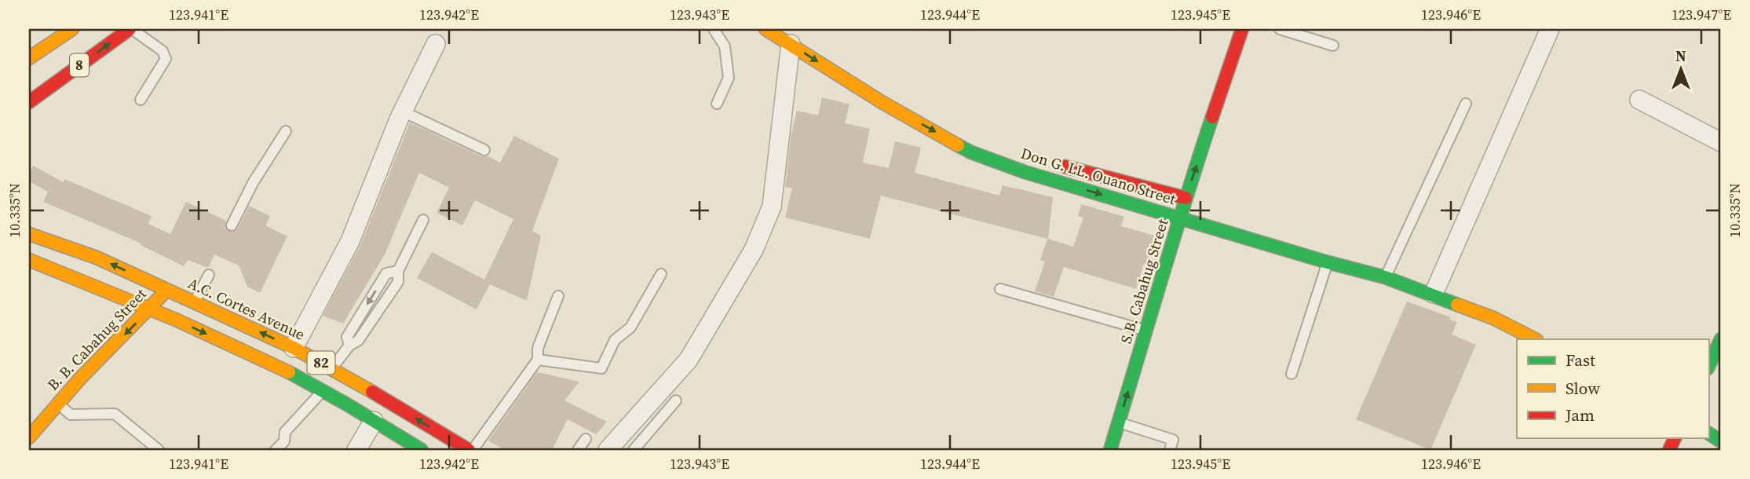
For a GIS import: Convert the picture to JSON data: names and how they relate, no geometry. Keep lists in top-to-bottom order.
{
  "streets": {
    "street": [
      "8",
      "Don G. LL. Ouano Street",
      "S.B. Cabahug Street",
      "A.C. Cortes Avenue",
      "B. B. Cabahug Street",
      "82"
    ]
  },
  "crossings": [
    ["Don G. LL. Ouano Street", "S.B. Cabahug Street"],
    ["A.C. Cortes Avenue", "B. B. Cabahug Street"]
  ],
  "one_way": ["S.B. Cabahug Street", "B. B. Cabahug Street"],
  "legend": ["Fast", "Slow", "Jam"],
  "north": "top",
  "coordinates": [
    "123.941°E",
    "123.942°E",
    "123.943°E",
    "123.944°E",
    "123.945°E",
    "123.946°E",
    "123.947°E",
    "10.335°N"
  ]
}
